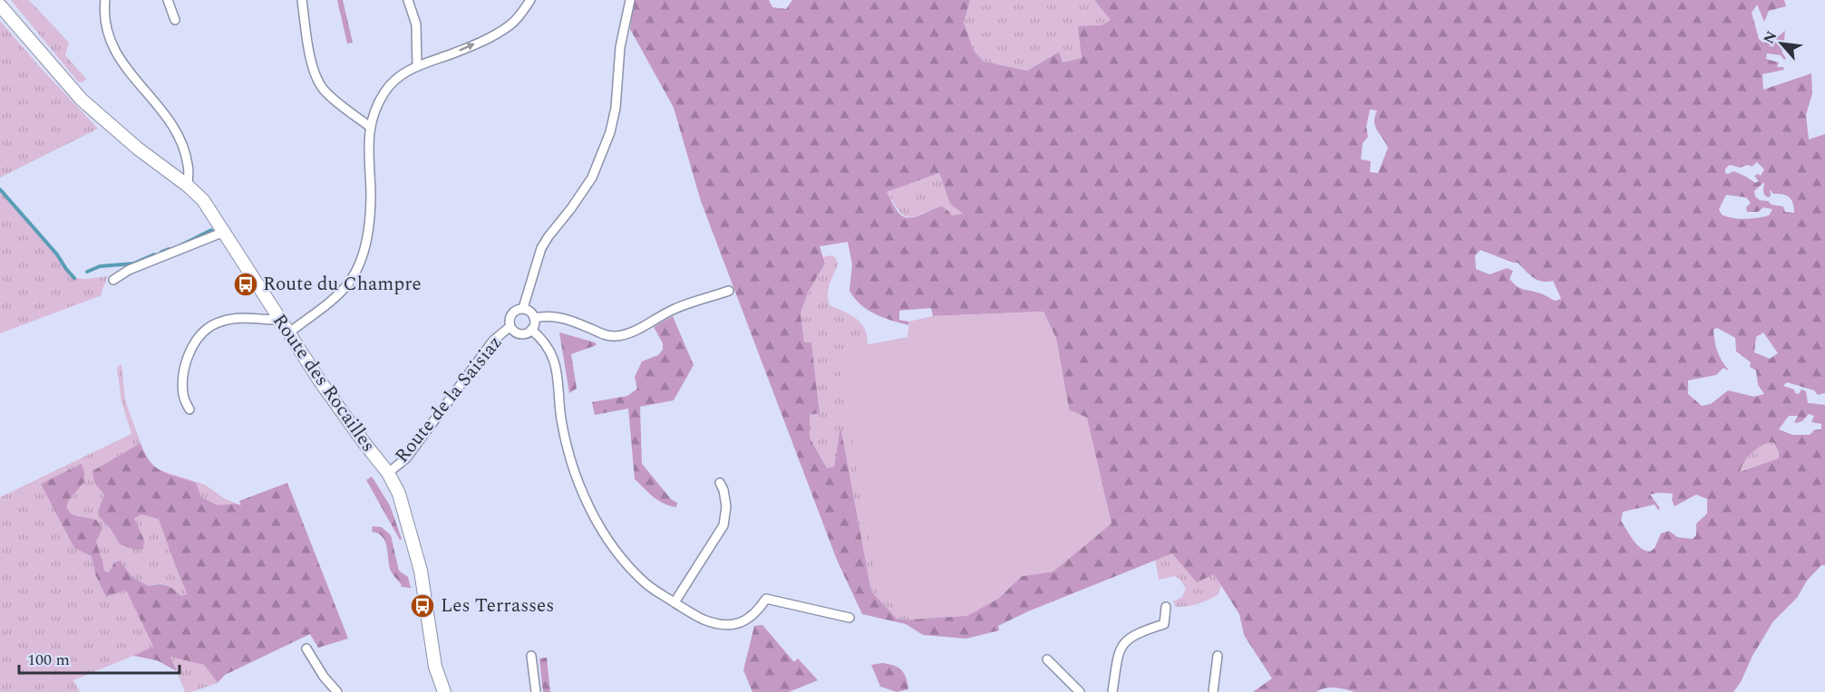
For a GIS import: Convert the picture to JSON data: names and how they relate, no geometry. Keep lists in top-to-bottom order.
{
  "streets": {
    "street": ["Route des Rocailles", "Route de la Saisiaz"]
  },
  "crossings": [
    ["Route des Rocailles", "Route de la Saisiaz"]
  ],
  "places": {
    "bus stop": ["Route du Champre", "Les Terrasses"]
  },
  "scale_bar": "100 m",
  "north": "top left"
}
